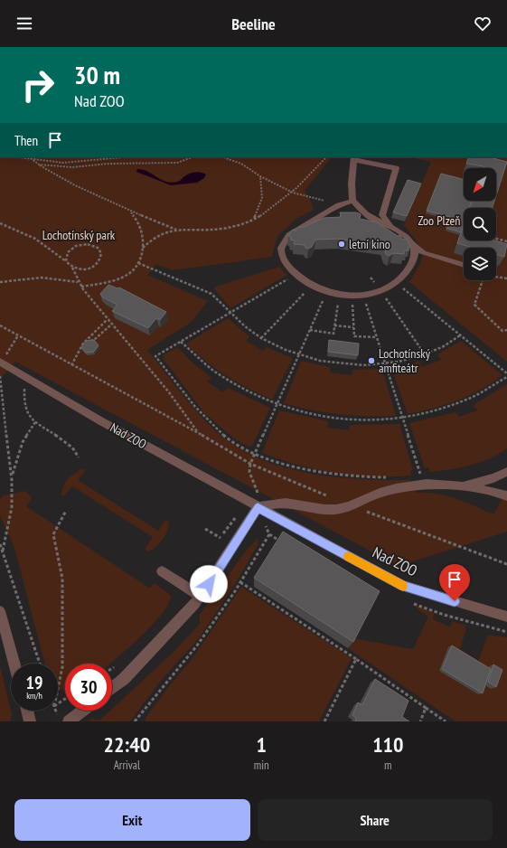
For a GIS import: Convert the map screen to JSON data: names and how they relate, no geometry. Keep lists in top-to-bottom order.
{
  "streets": {
    "street": ["Nad ZOO"]
  },
  "parks": ["Zoo Plzeň", "Lochotínský park"],
  "places": ["letní kino", "Lochotínský amfiteátr"],
  "north": "bottom left",
  "page": {
    "header": "Beeline",
    "turn": ["30 m", "Nad ZOO"],
    "then": "Then",
    "speed": "19 km/h",
    "limit": "30",
    "eta": [
      "22:40",
      "Arrival",
      "1",
      "min",
      "110",
      "m"
    ],
    "buttons": ["Exit", "Share"]
  }
}
